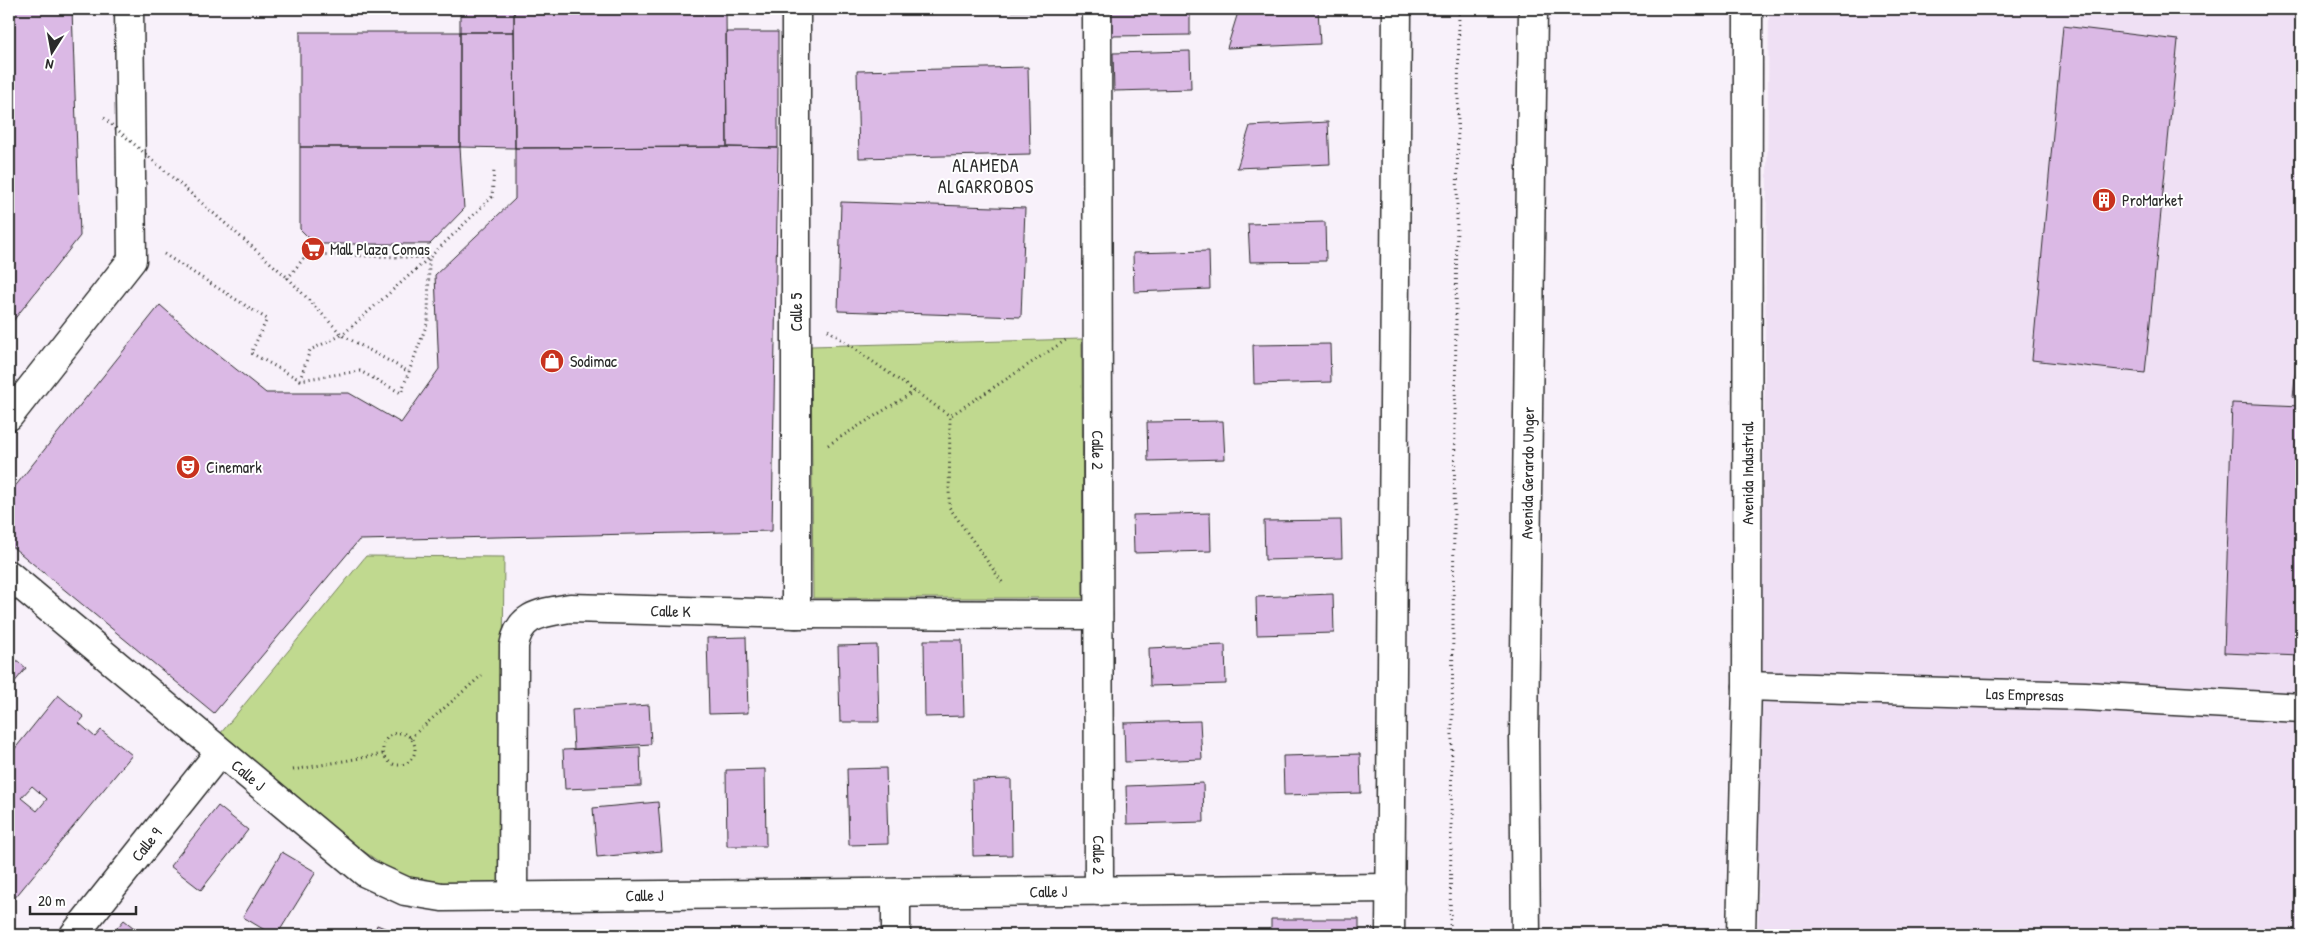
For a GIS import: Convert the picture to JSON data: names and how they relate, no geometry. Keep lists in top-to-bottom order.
{
  "streets": {
    "street": [
      "Calle 5",
      "Calle 2",
      "Avenida Gerardo Unger",
      "Avenida Industrial",
      "Calle K",
      "Las Empresas",
      "Calle J",
      "Calle 9"
    ]
  },
  "crossings": [
    ["Calle 5", "Calle K"],
    ["Calle 2", "Calle K"],
    ["Calle 2", "Calle J"],
    ["Avenida Industrial", "Las Empresas"],
    ["Calle K", "Calle J"],
    ["Calle J", "Calle 9"]
  ],
  "districts": ["ALAMEDA ALGARROBOS"],
  "places": {
    "building": ["ProMarket"],
    "supermarket": ["Mall Plaza Comas"],
    "shop": ["Sodimac"],
    "theatre": ["Cinemark"]
  },
  "scale_bar": "20 m",
  "north": "bottom"
}
